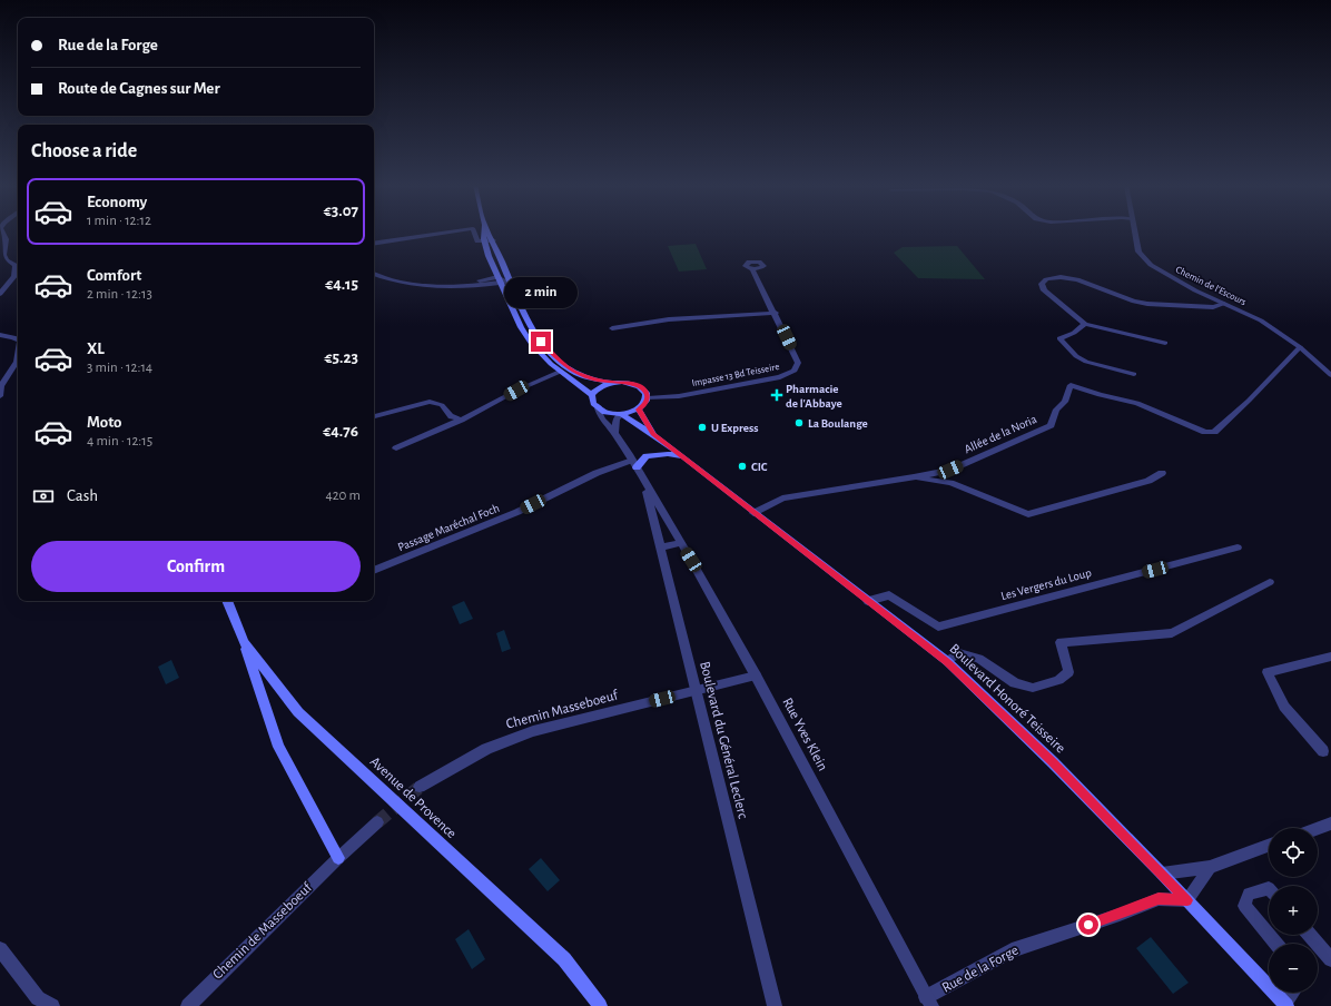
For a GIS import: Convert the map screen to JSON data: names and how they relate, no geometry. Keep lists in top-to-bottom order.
{
  "streets": {
    "main road": ["Boulevard Honoré Teisseire", "Avenue de Provence"],
    "street": [
      "Chemin de l'Escours",
      "Impasse 13 Bd Teisseire",
      "Allée de la Noria",
      "Passage Maréchal Foch",
      "Les Vergers du Loup",
      "Chemin Masseboeuf",
      "Rue Yves Klein",
      "Boulevard du Général Leclerc",
      "Chemin de Masseboeuf",
      "Rue de la Forge"
    ]
  },
  "crossings": [
    ["Chemin de l'Escours", "Allée de la Noria"],
    ["Impasse 13 Bd Teisseire", "Boulevard Honoré Teisseire"],
    ["Impasse 13 Bd Teisseire", "Rue Yves Klein"],
    ["Allée de la Noria", "Boulevard Honoré Teisseire"],
    ["Passage Maréchal Foch", "Rue Yves Klein"],
    ["Les Vergers du Loup", "Boulevard Honoré Teisseire"],
    ["Boulevard Honoré Teisseire", "Rue Yves Klein"],
    ["Boulevard Honoré Teisseire", "Rue de la Forge"],
    ["Chemin Masseboeuf", "Rue Yves Klein"],
    ["Chemin Masseboeuf", "Boulevard du Général Leclerc"],
    ["Rue Yves Klein", "Boulevard du Général Leclerc"],
    ["Rue Yves Klein", "Rue de la Forge"]
  ],
  "places": {
    "health": ["Pharmacie de l'Abbaye"],
    "other": ["La Boulange", "U Express", "CIC"]
  },
  "page": {
    "banner": ["Rue de la Forge", "Route de Cagnes sur Mer"],
    "heading": "Choose a ride",
    "list": [
      {
        "name": "Economy",
        "note": "1 min · 12:12",
        "value": "€3.07"
      },
      {
        "name": "Comfort",
        "note": "2 min · 12:13",
        "value": "€4.15"
      },
      {
        "name": "XL",
        "note": "3 min · 12:14",
        "value": "€5.23"
      },
      {
        "name": "Moto",
        "note": "4 min · 12:15",
        "value": "€4.76"
      }
    ],
    "bubble": "2 min",
    "pay": ["Cash", "420 m"],
    "buttons": "Confirm",
    "map_buttons": ["+", "−"]
  }
}
